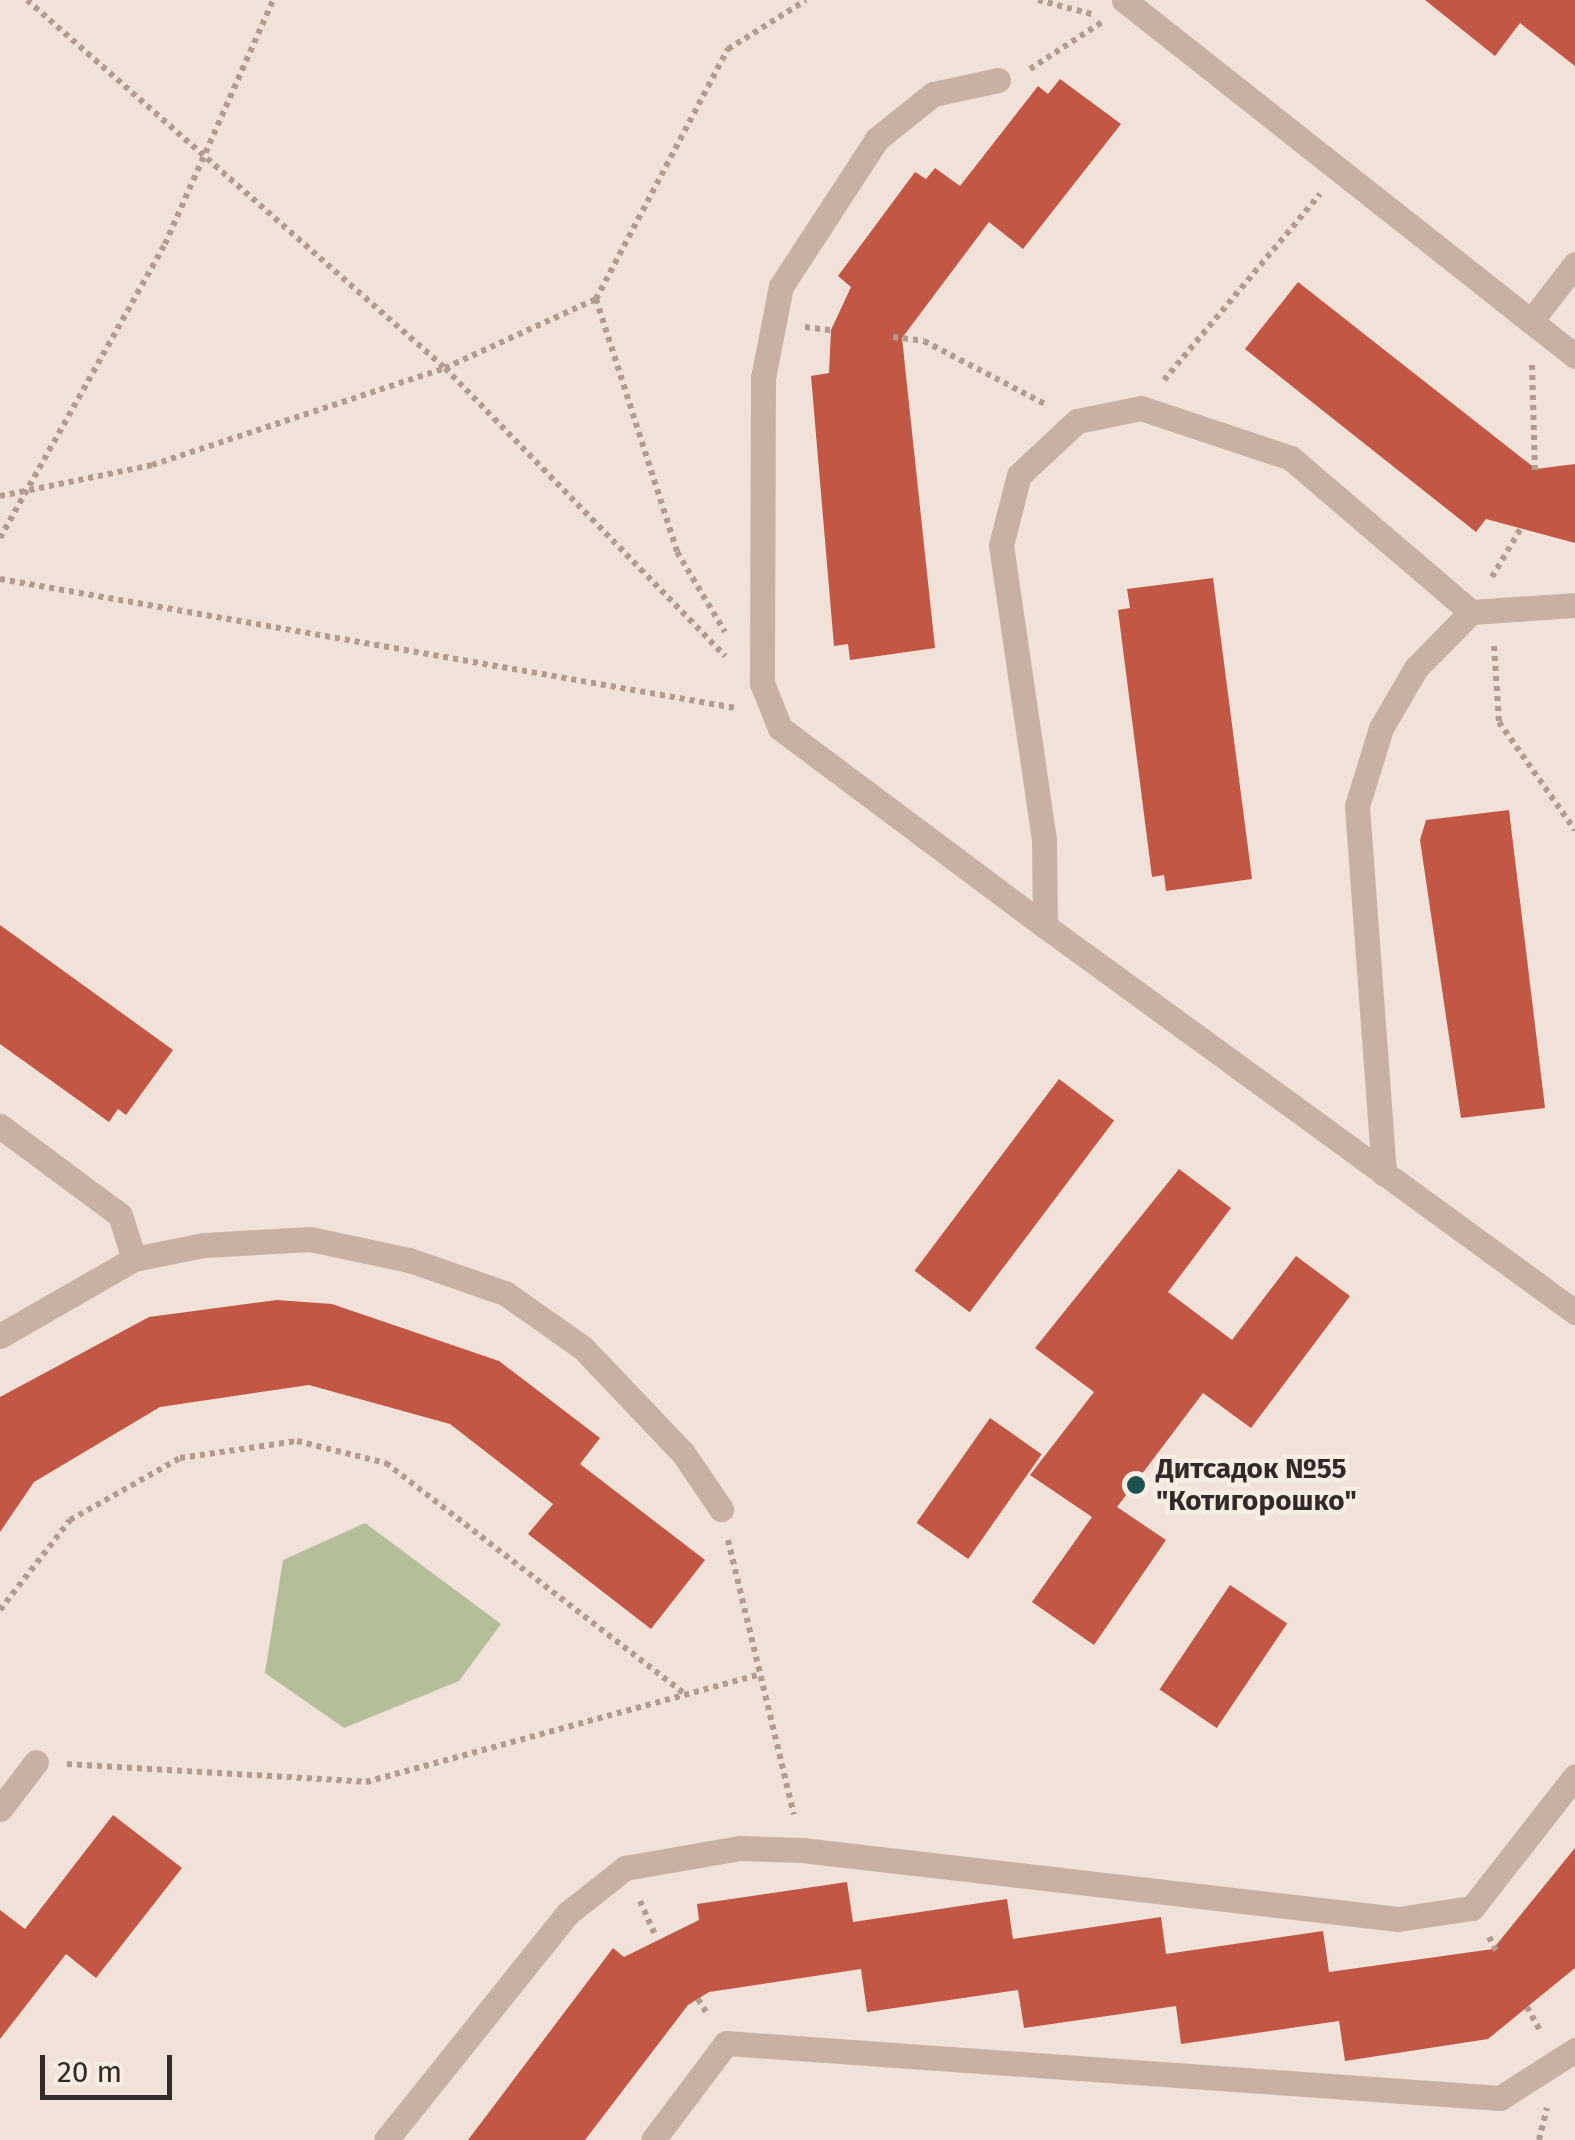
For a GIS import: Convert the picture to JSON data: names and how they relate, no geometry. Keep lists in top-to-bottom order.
{
  "places": ["Дитсадок №55 \"Котигорошко\""],
  "scale_bar": "20 m"
}
